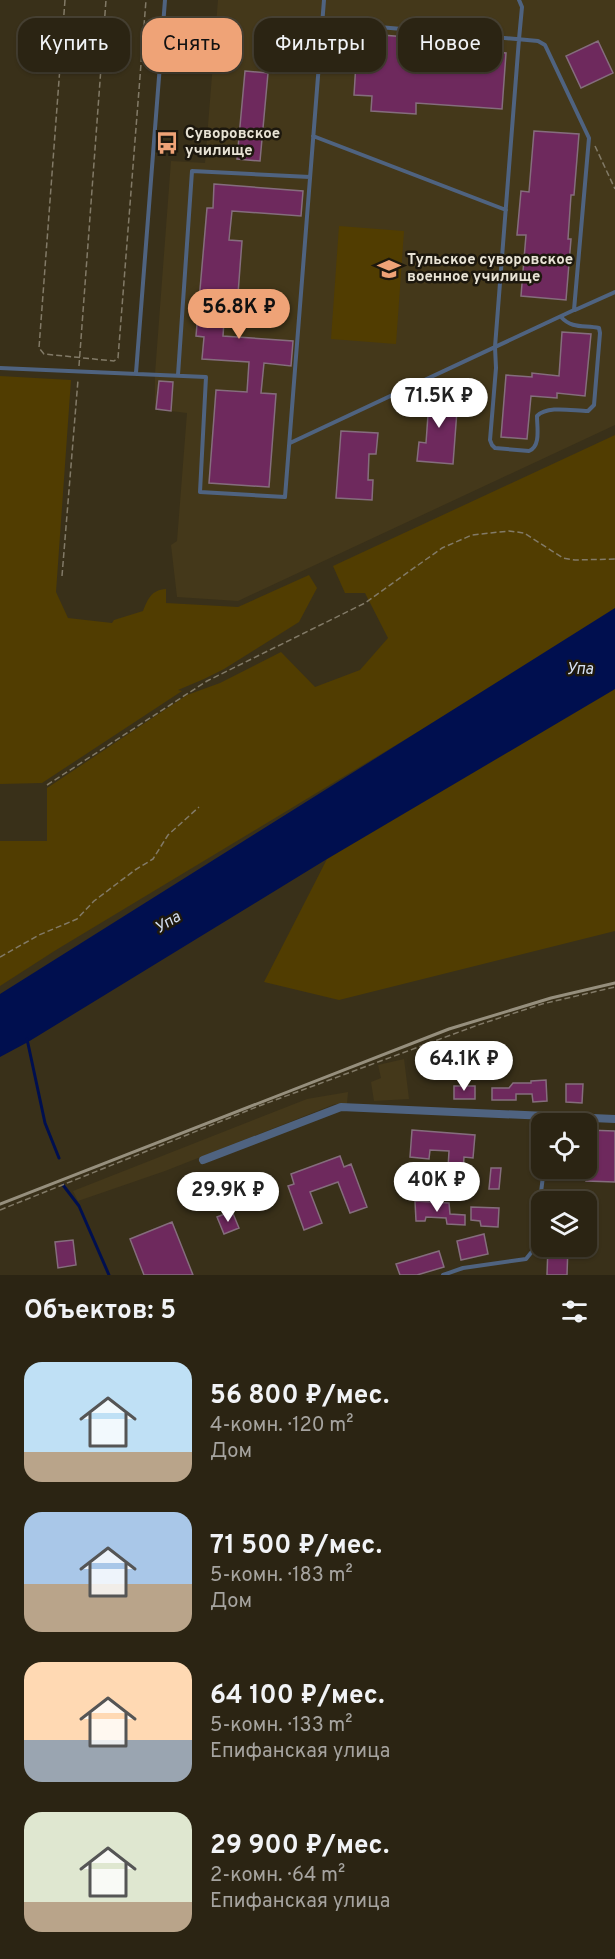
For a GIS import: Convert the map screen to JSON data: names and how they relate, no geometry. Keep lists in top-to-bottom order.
{
  "water": ["Упа"],
  "places": {
    "bus stop": ["Суворовское училище"],
    "school or university": ["Тульское суворовское военное училище"]
  },
  "page": {
    "chip": [
      "Купить",
      "Снять",
      "Фильтры",
      "Новое"
    ],
    "price": [
      "56.8K ₽",
      "71.5K ₽",
      "64.1K ₽",
      "40K ₽",
      "29.9K ₽"
    ],
    "heading": "Объектов: 5",
    "list": [
      {
        "name": "56 800 ₽/мес.",
        "note": "4-комн. · 120 m² · Дом"
      },
      {
        "name": "71 500 ₽/мес.",
        "note": "5-комн. · 183 m² · Дом"
      },
      {
        "name": "64 100 ₽/мес.",
        "note": "5-комн. · 133 m² · Епифанская улица"
      },
      {
        "name": "29 900 ₽/мес.",
        "note": "2-комн. · 64 m² · Епифанская улица"
      }
    ]
  }
}
